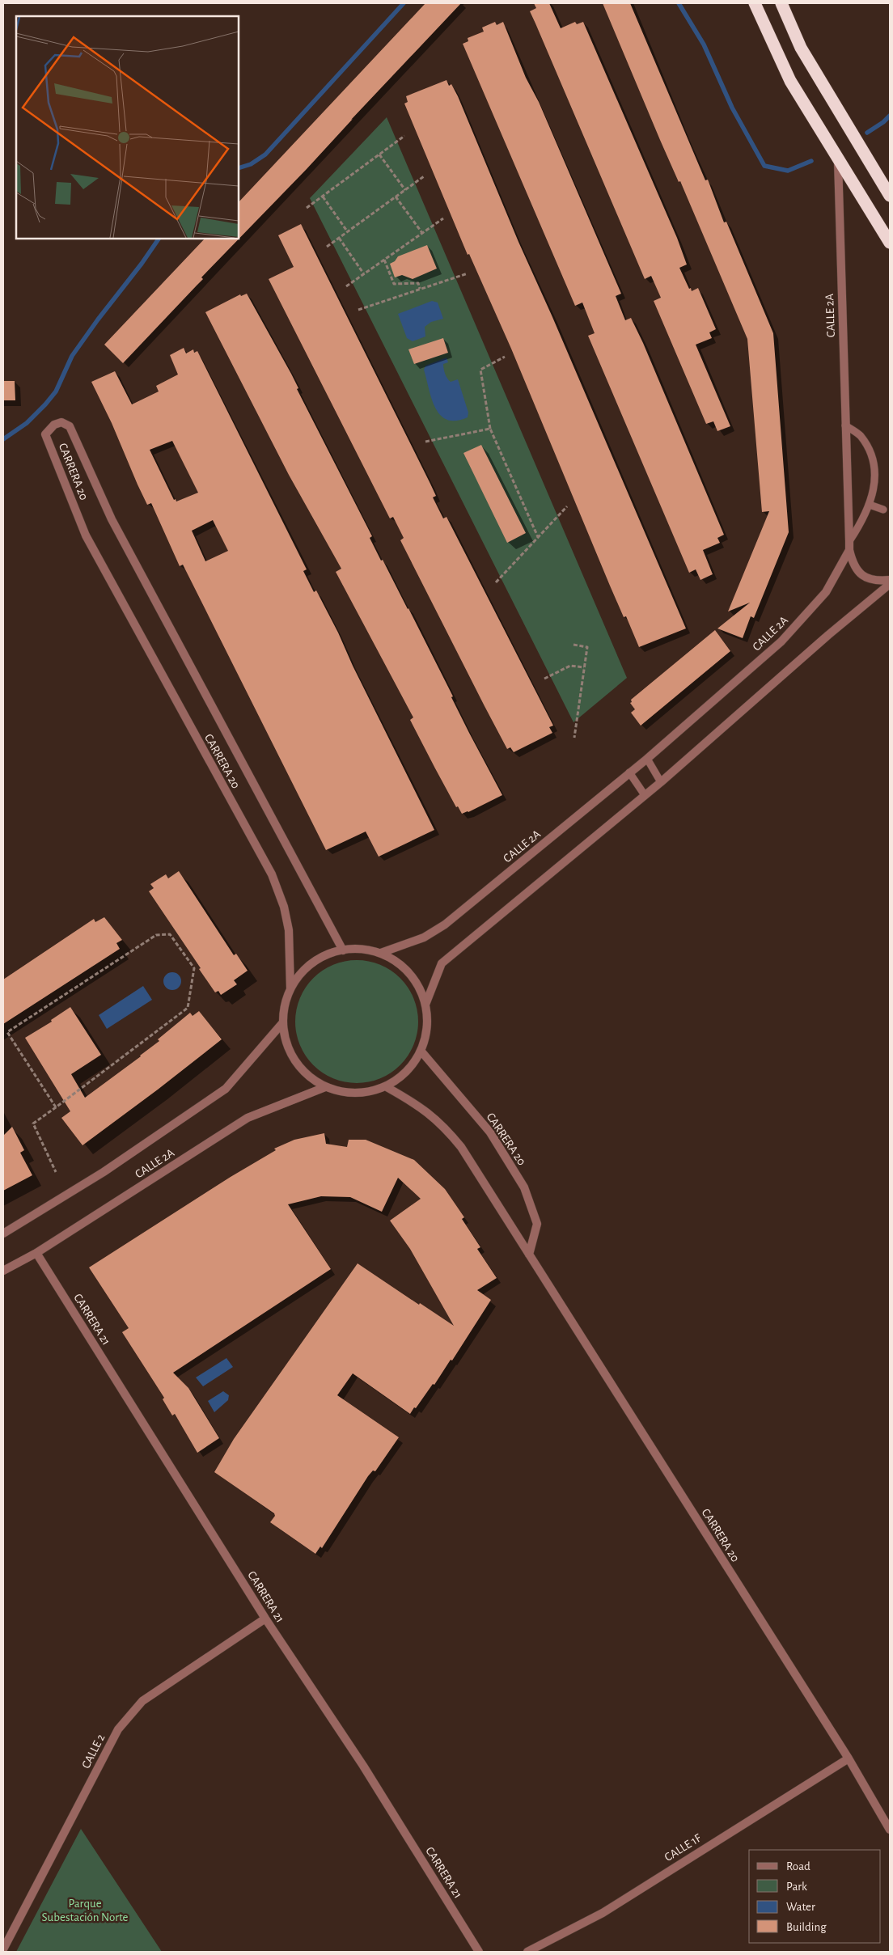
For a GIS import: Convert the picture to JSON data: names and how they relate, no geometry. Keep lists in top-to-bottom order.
{
  "streets": {
    "street": [
      "CALLE 2A",
      "CARRERA 20",
      "CARRERA 21",
      "CALLE 2",
      "CALLE 1F"
    ]
  },
  "crossings": [
    ["CALLE 2A", "CARRERA 21"],
    ["CARRERA 20", "CALLE 1F"],
    ["CARRERA 21", "CALLE 2"]
  ],
  "parks": ["Parque Subestación Norte"],
  "legend": [
    "Road",
    "Park",
    "Water",
    "Building"
  ]
}
